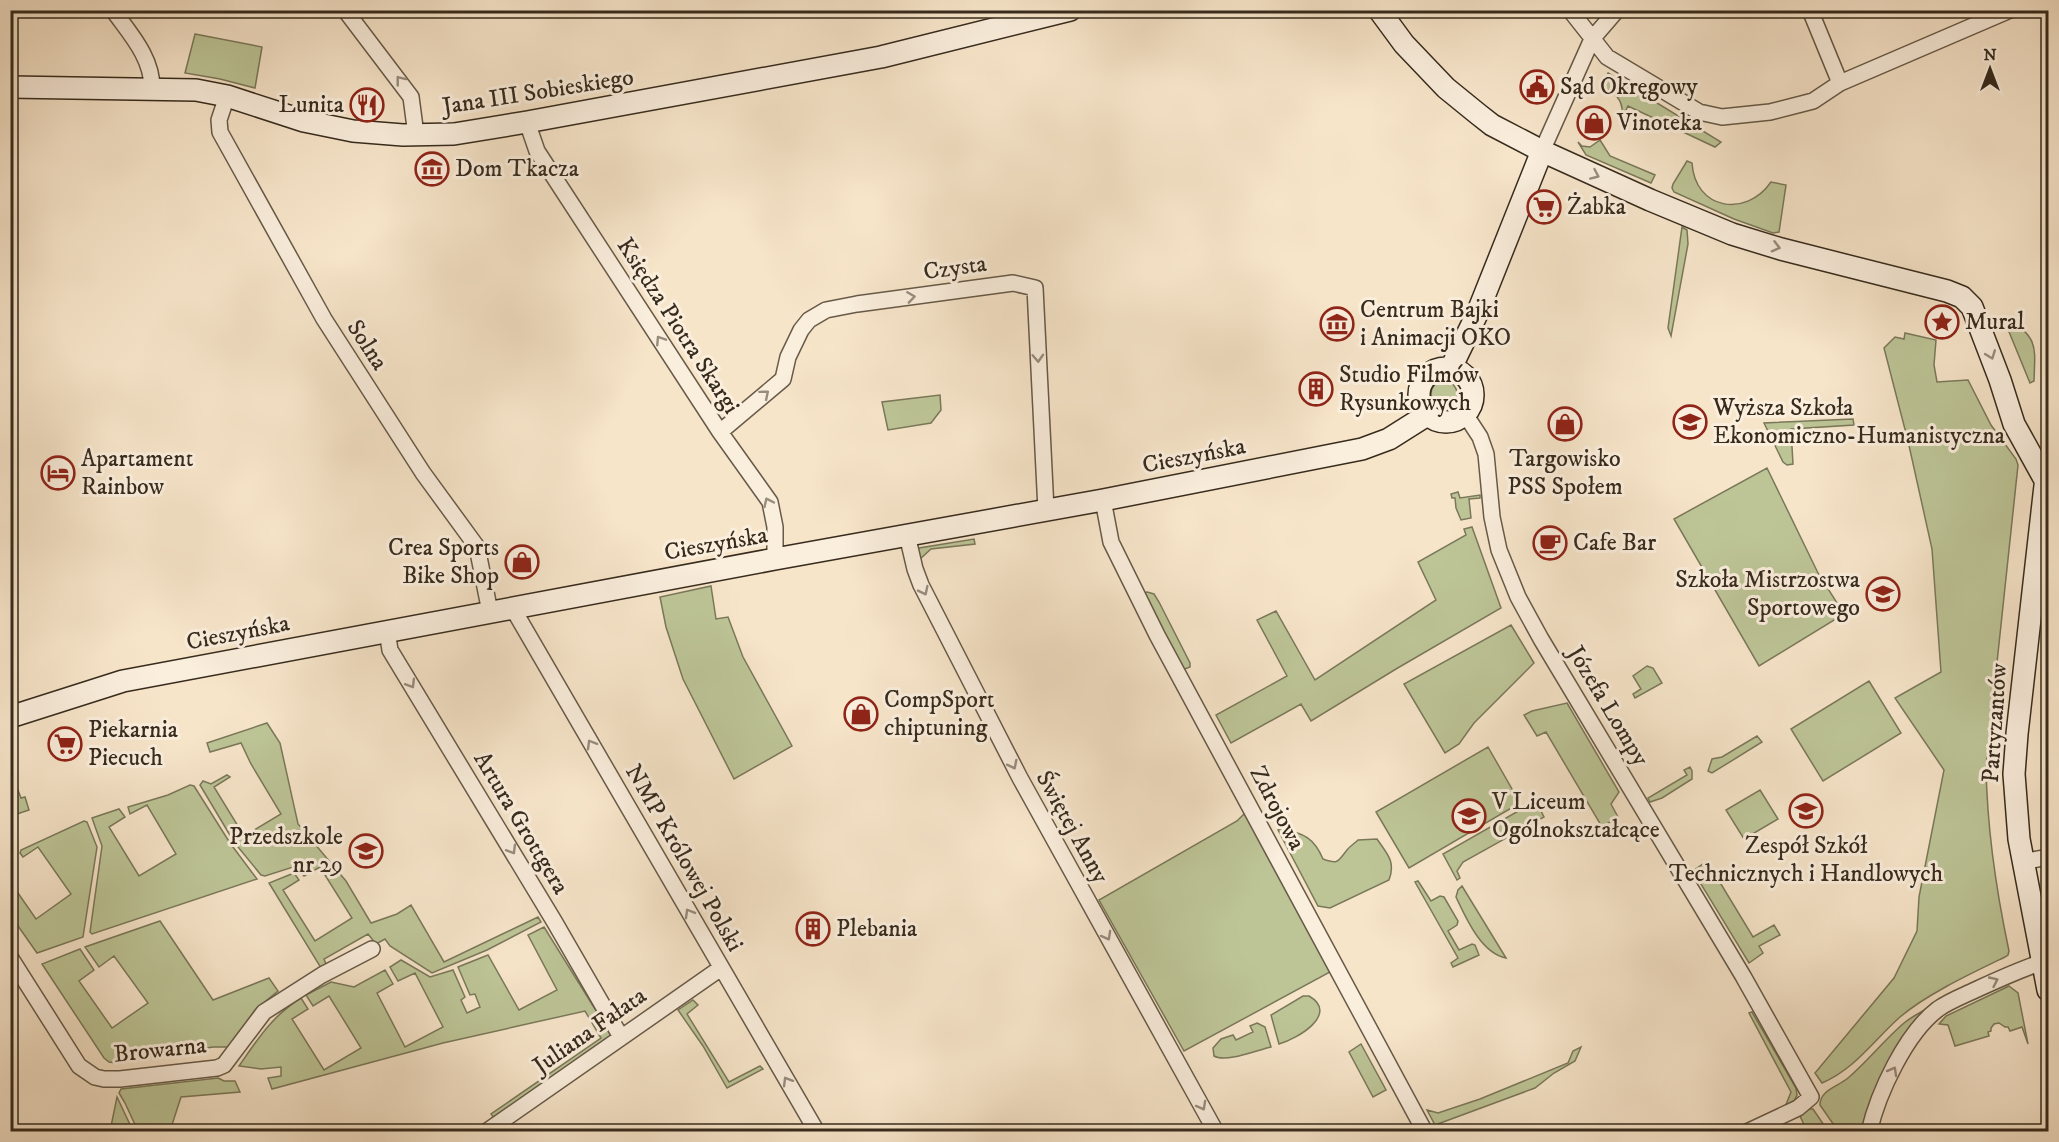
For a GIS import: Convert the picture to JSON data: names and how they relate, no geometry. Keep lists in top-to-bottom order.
{
  "streets": {
    "street": [
      "Jana III Sobieskiego",
      "Czysta",
      "Księdza Piotra Skargi",
      "Solna",
      "Cieszyńska",
      "Józefa Lompy",
      "Partyzantów",
      "Zdrojowa",
      "Artura Grottgera",
      "Świętej Anny",
      "NMP Królowej Polski",
      "Juliana Fałata",
      "Browarna"
    ]
  },
  "crossings": [
    ["Jana III Sobieskiego", "Księdza Piotra Skargi"],
    ["Jana III Sobieskiego", "Solna"],
    ["Czysta", "Księdza Piotra Skargi"],
    ["Czysta", "Cieszyńska"],
    ["Księdza Piotra Skargi", "Cieszyńska"],
    ["Solna", "Cieszyńska"],
    ["Cieszyńska", "Józefa Lompy"],
    ["Cieszyńska", "Zdrojowa"],
    ["Cieszyńska", "Artura Grottgera"],
    ["Cieszyńska", "Świętej Anny"],
    ["Cieszyńska", "NMP Królowej Polski"],
    ["Artura Grottgera", "Juliana Fałata"],
    ["NMP Królowej Polski", "Juliana Fałata"]
  ],
  "one_way": [
    "Księdza Piotra Skargi",
    "Artura Grottgera",
    "Świętej Anny",
    "NMP Królowej Polski"
  ],
  "places": {
    "public building": ["Sąd Okręgowy"],
    "restaurant": ["Lunita"],
    "shop": [
      "Vinoteka",
      "Targowisko PSS Społem",
      "Crea Sports Bike Shop",
      "CompSport chiptuning"
    ],
    "museum": ["Dom Tkacza", "Centrum Bajki i Animacji OKO"],
    "supermarket": ["Żabka", "Piekarnia Piecuch"],
    "place": ["Mural"],
    "building": ["Studio Filmów Rysunkowych", "Plebania"],
    "school or university": [
      "Wyższa Szkoła Ekonomiczno-Humanistyczna",
      "Szkoła Mistrzostwa Sportowego",
      "Zespół Szkół Technicznych i Handlowych",
      "V Liceum Ogólnokształcące",
      "Przedszkole nr 29"
    ],
    "hotel": ["Apartament Rainbow"],
    "cafe": ["Cafe Bar"]
  },
  "north": "top"
}
